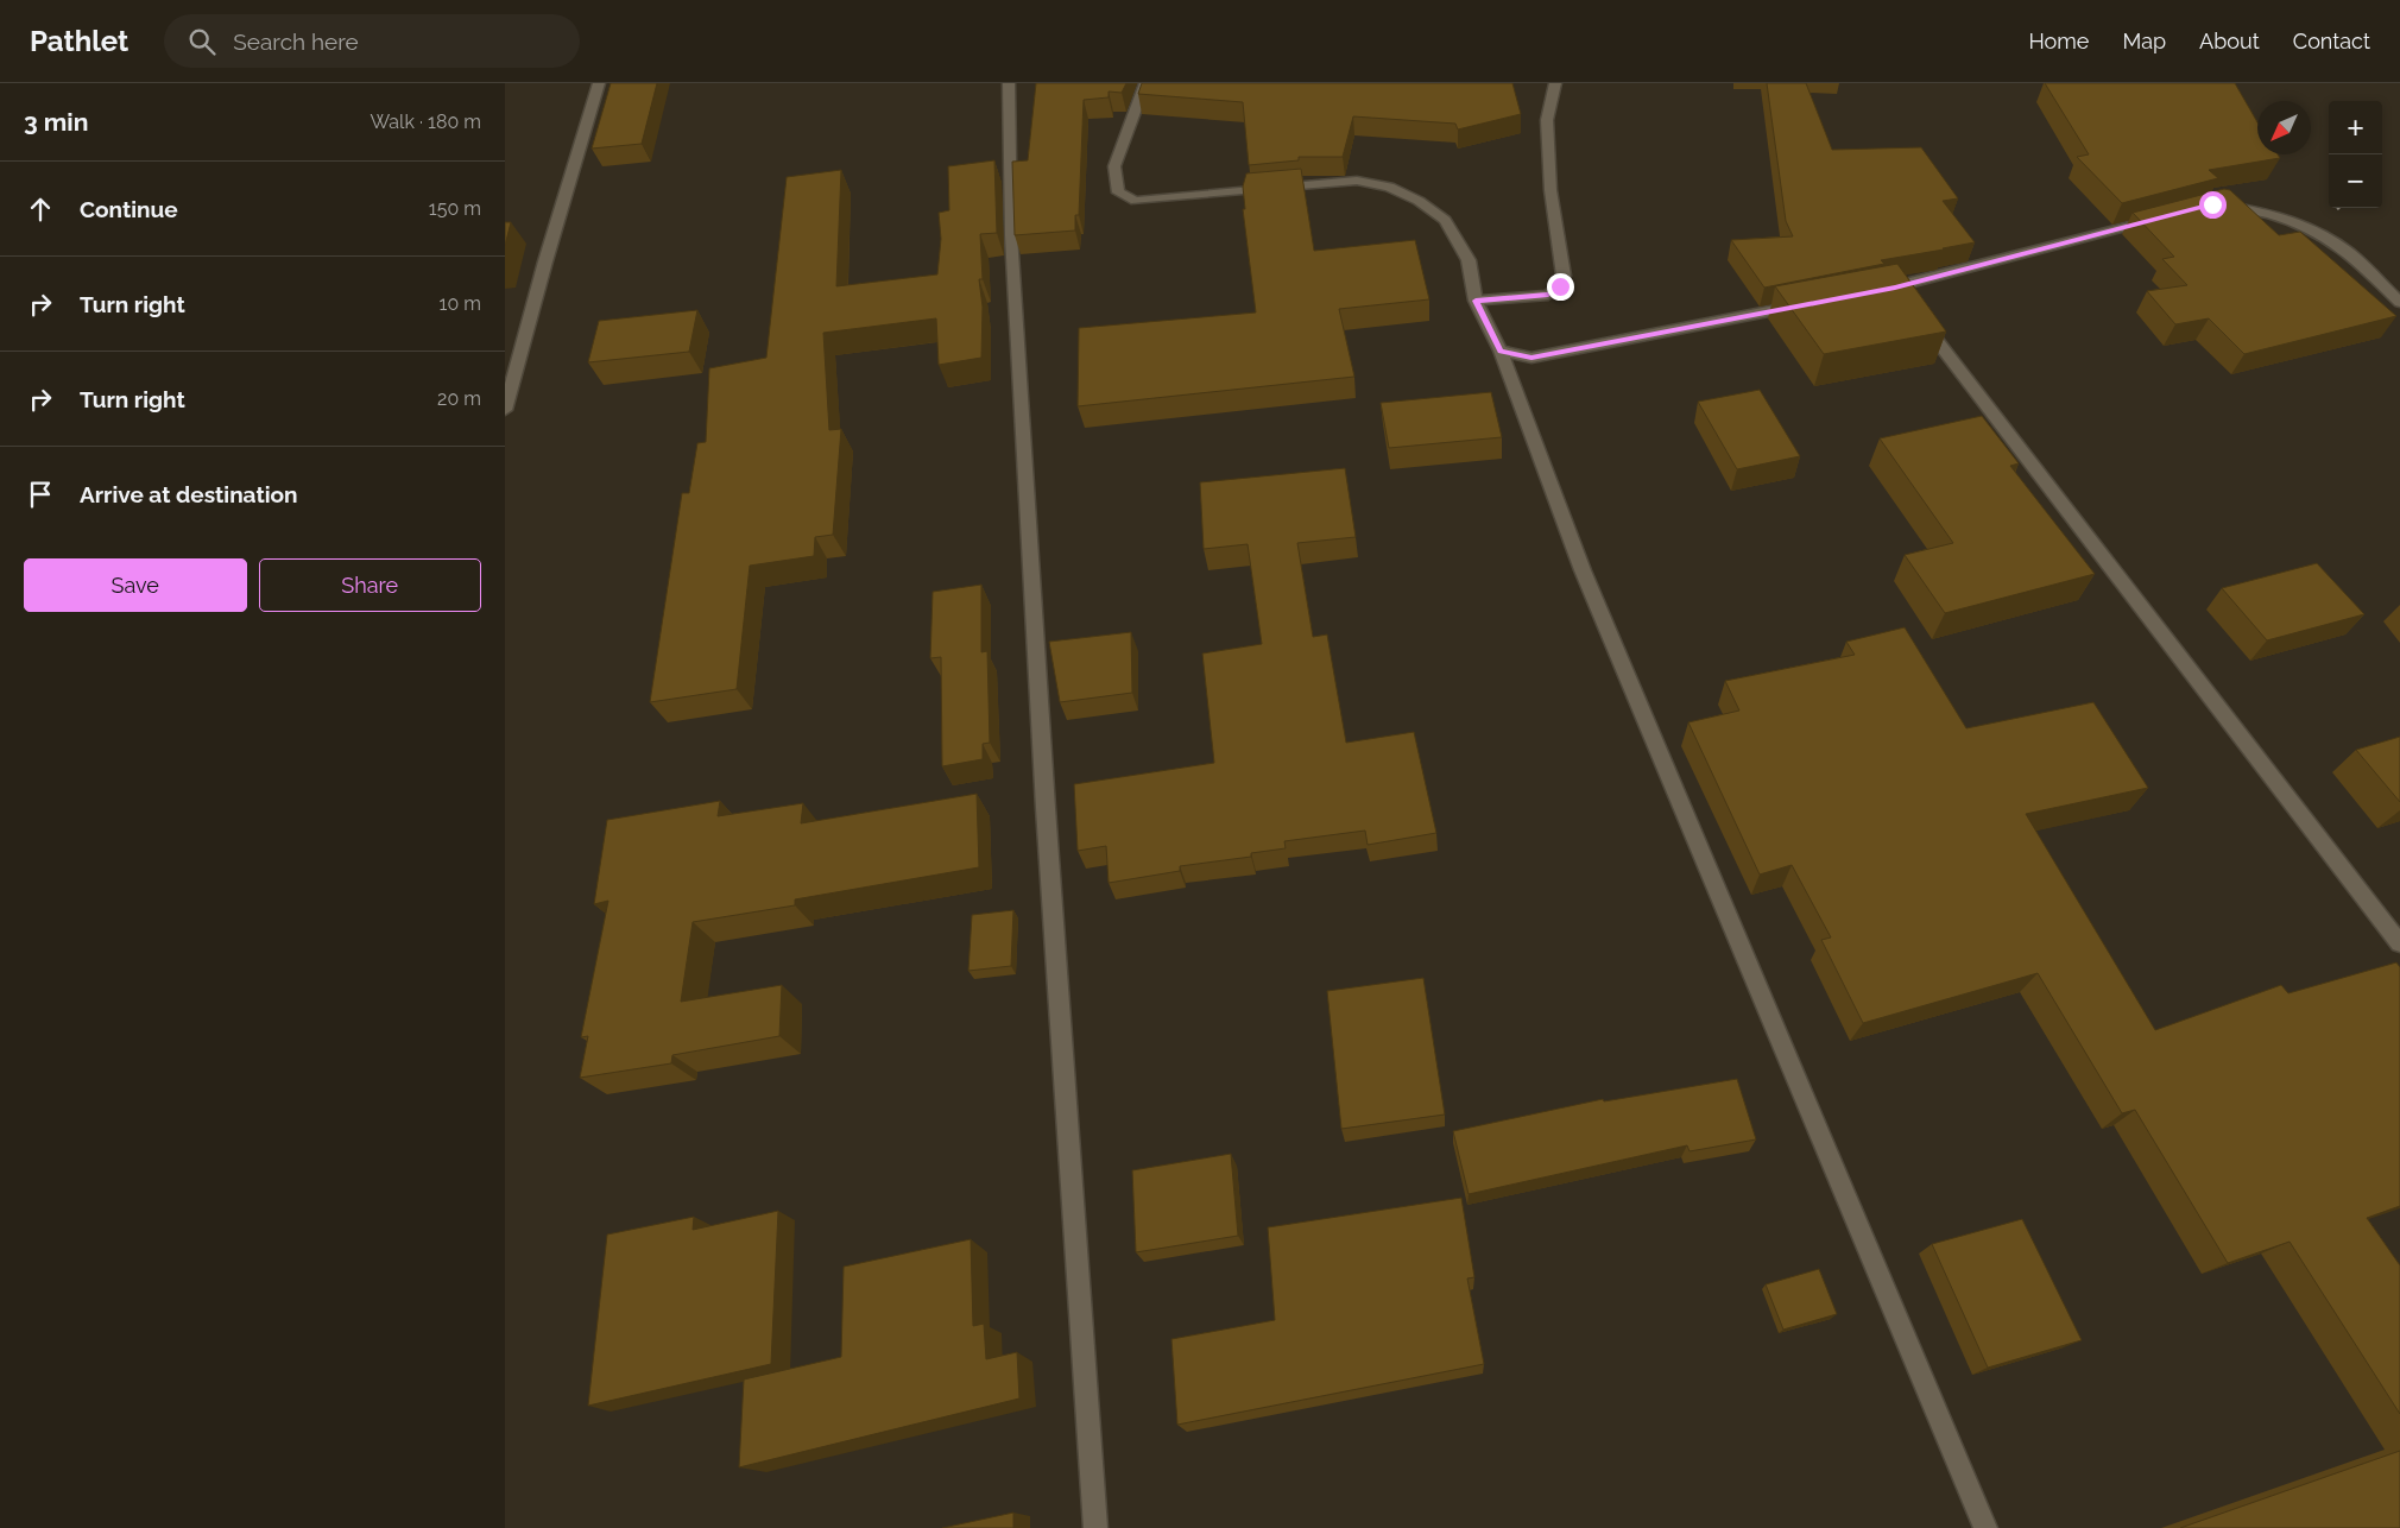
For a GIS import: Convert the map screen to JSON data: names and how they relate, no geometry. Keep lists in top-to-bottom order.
{
  "north": "bottom left",
  "page": {
    "header": "Pathlet",
    "search": "Search here",
    "nav": [
      "Home",
      "Map",
      "About",
      "Contact"
    ],
    "heading": ["3 min", "Walk · 180 m"],
    "map_buttons": ["+", "−"],
    "list": [
      ["Continue", "150 m"],
      ["Turn right", "10 m"],
      ["Turn right", "20 m"],
      "Arrive at destination"
    ],
    "buttons": ["Save", "Share"]
  }
}
